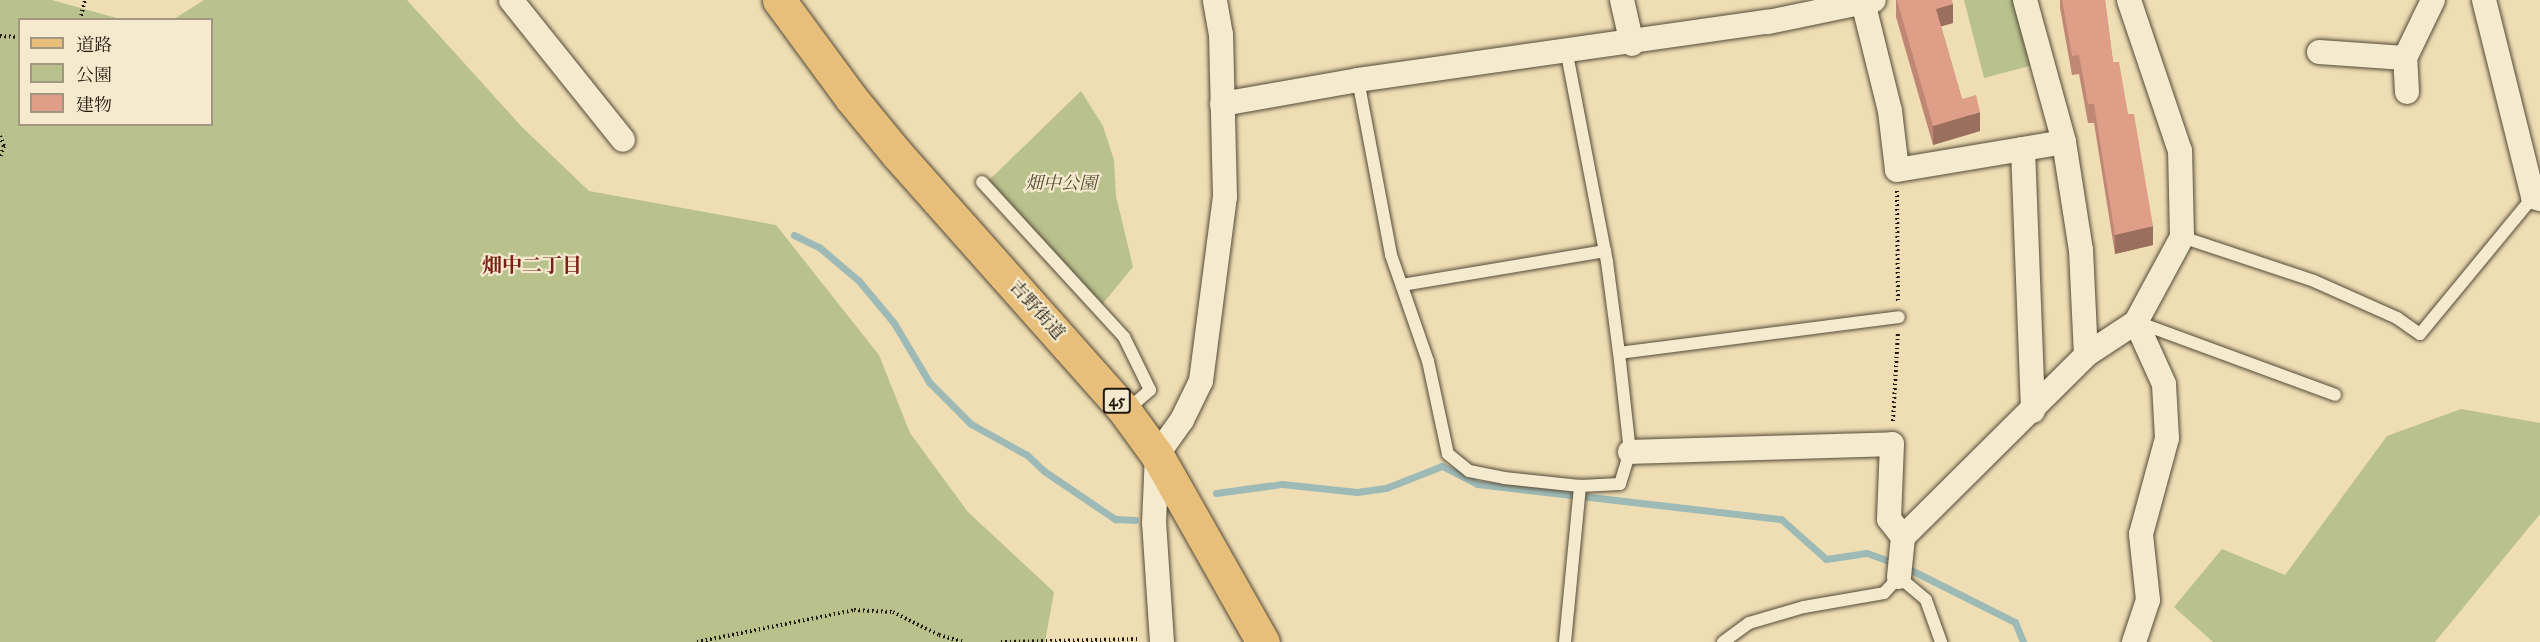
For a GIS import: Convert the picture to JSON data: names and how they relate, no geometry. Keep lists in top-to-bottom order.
{
  "streets": {
    "main road": ["吉野街道", "45"]
  },
  "districts": ["畑中二丁目"],
  "parks": ["畑中公園"],
  "legend": ["道路", "公園", "建物"]
}
